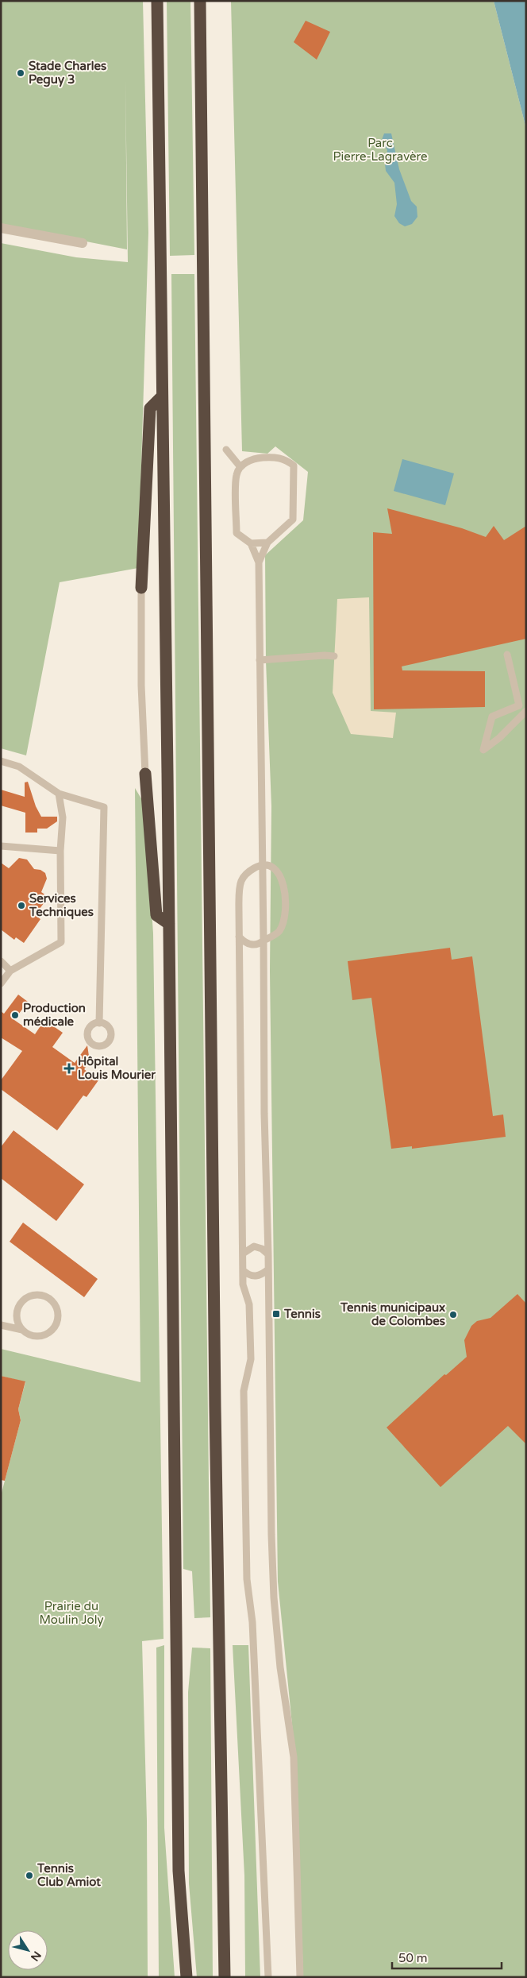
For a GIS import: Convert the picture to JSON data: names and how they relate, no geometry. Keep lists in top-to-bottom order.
{
  "parks": ["Parc Pierre-Lagravère", "Prairie du Moulin Joly"],
  "places": {
    "other": [
      "Stade Charles Peguy 3",
      "Services Techniques",
      "Production médicale",
      "Tennis municipaux de Colombes",
      "Tennis Club Amiot"
    ],
    "health": ["Hôpital Louis Mourier"],
    "transit": ["Tennis"]
  },
  "scale_bar": "50 m",
  "north": "bottom right"
}
